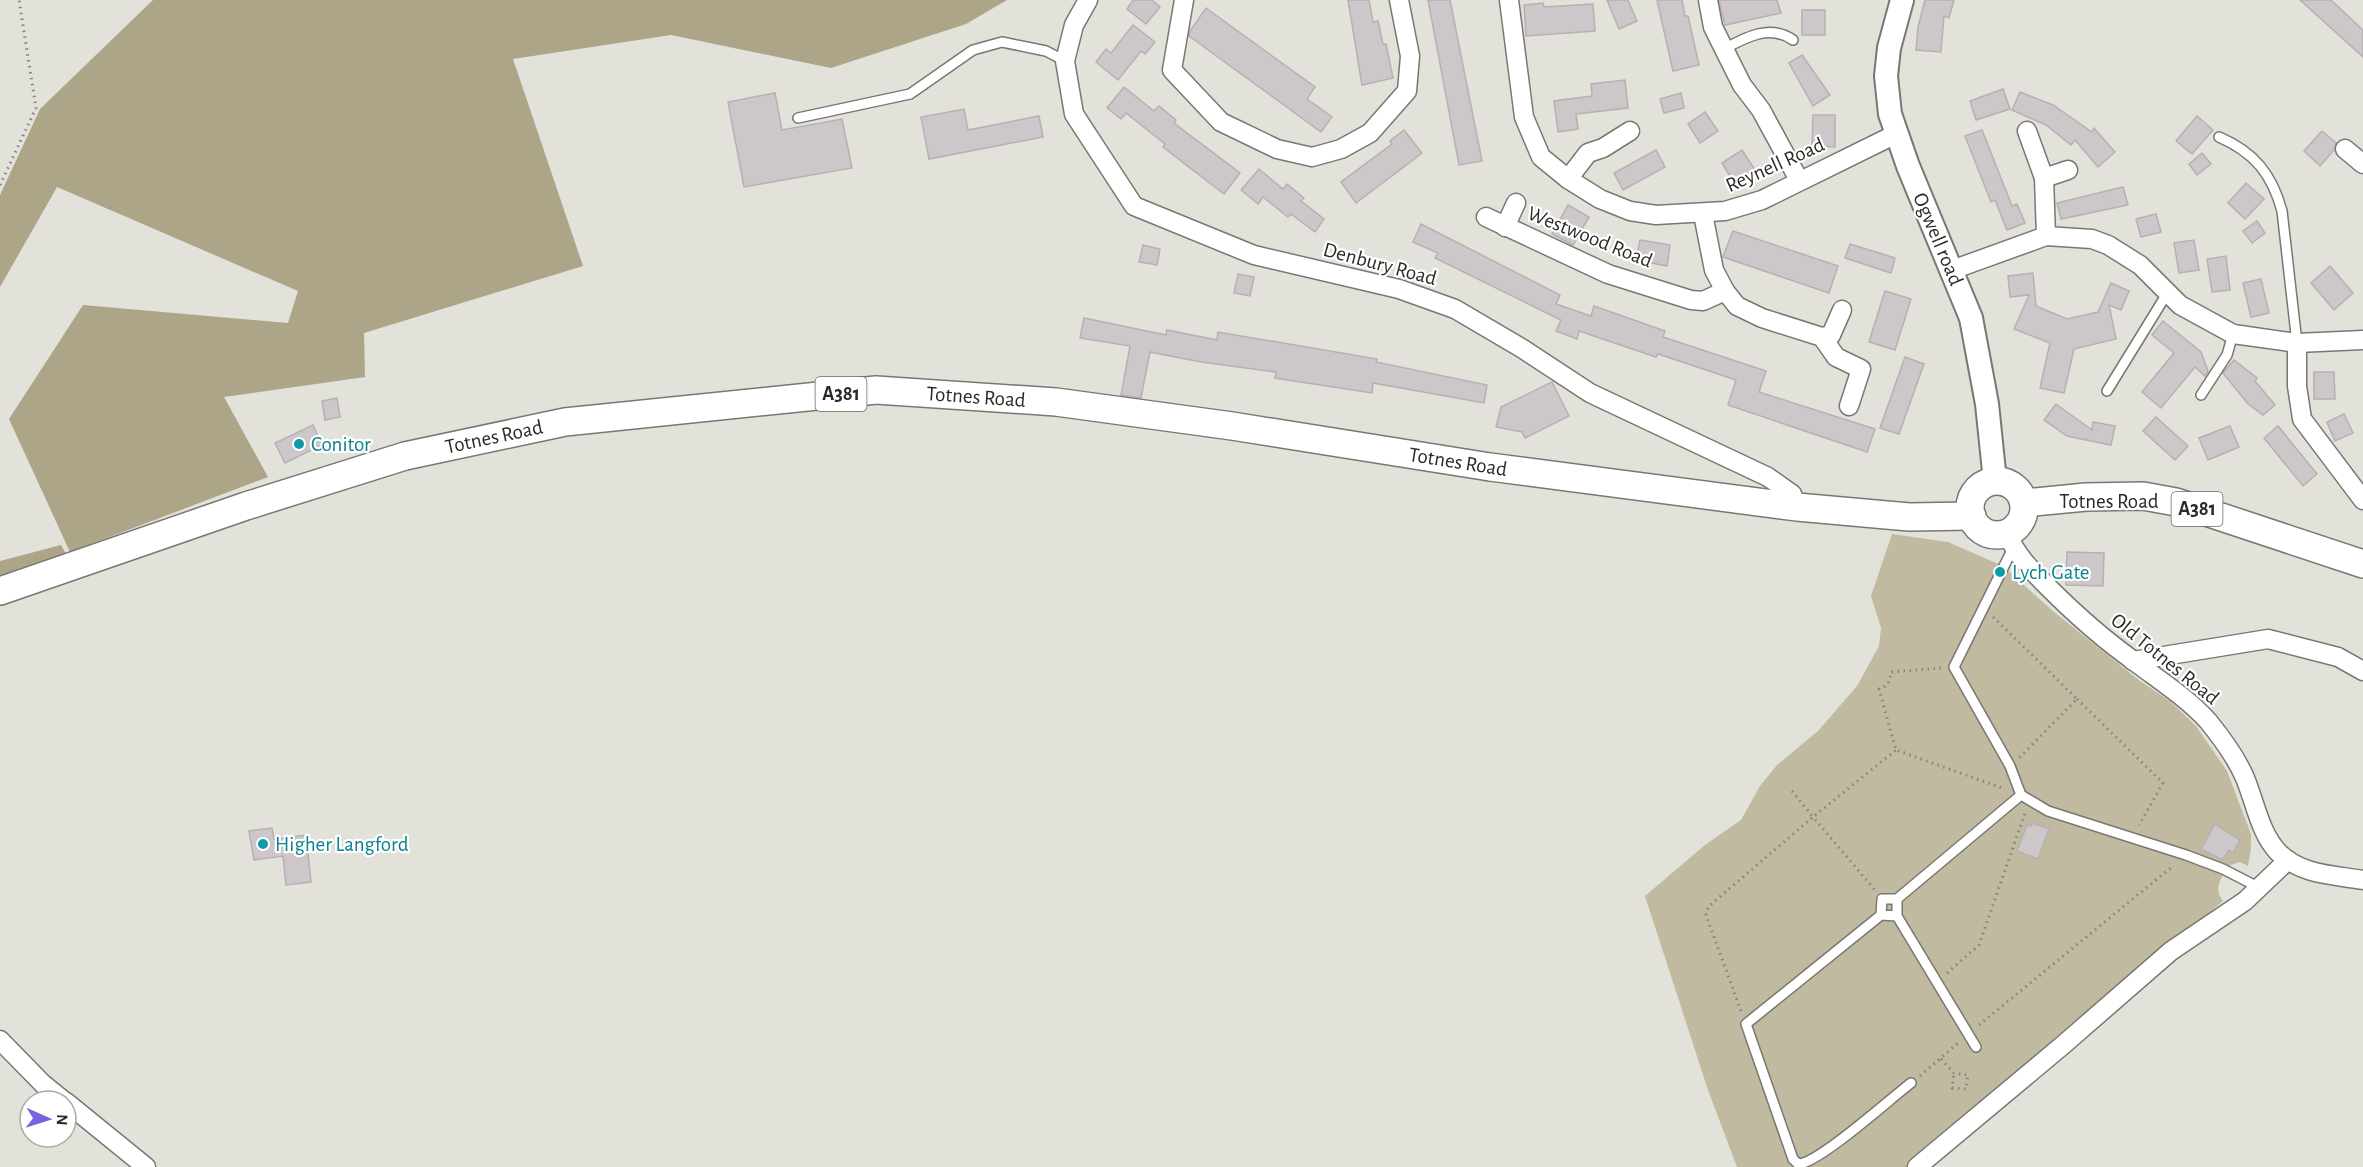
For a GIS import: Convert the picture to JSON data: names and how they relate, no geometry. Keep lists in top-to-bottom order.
{
  "streets": {
    "main road": ["A381", "Totnes Road"],
    "street": [
      "Reynell Road",
      "Westwood Road",
      "Ogwell road",
      "Denbury Road",
      "Old Totnes Road"
    ]
  },
  "crossings": [
    ["Reynell Road", "Ogwell road"],
    ["Ogwell road", "Totnes Road"],
    ["Ogwell road", "Old Totnes Road"],
    ["Denbury Road", "Totnes Road"],
    ["Totnes Road", "Old Totnes Road"]
  ],
  "places": ["Conitor", "Lych Gate", "Higher Langford"],
  "north": "right"
}
